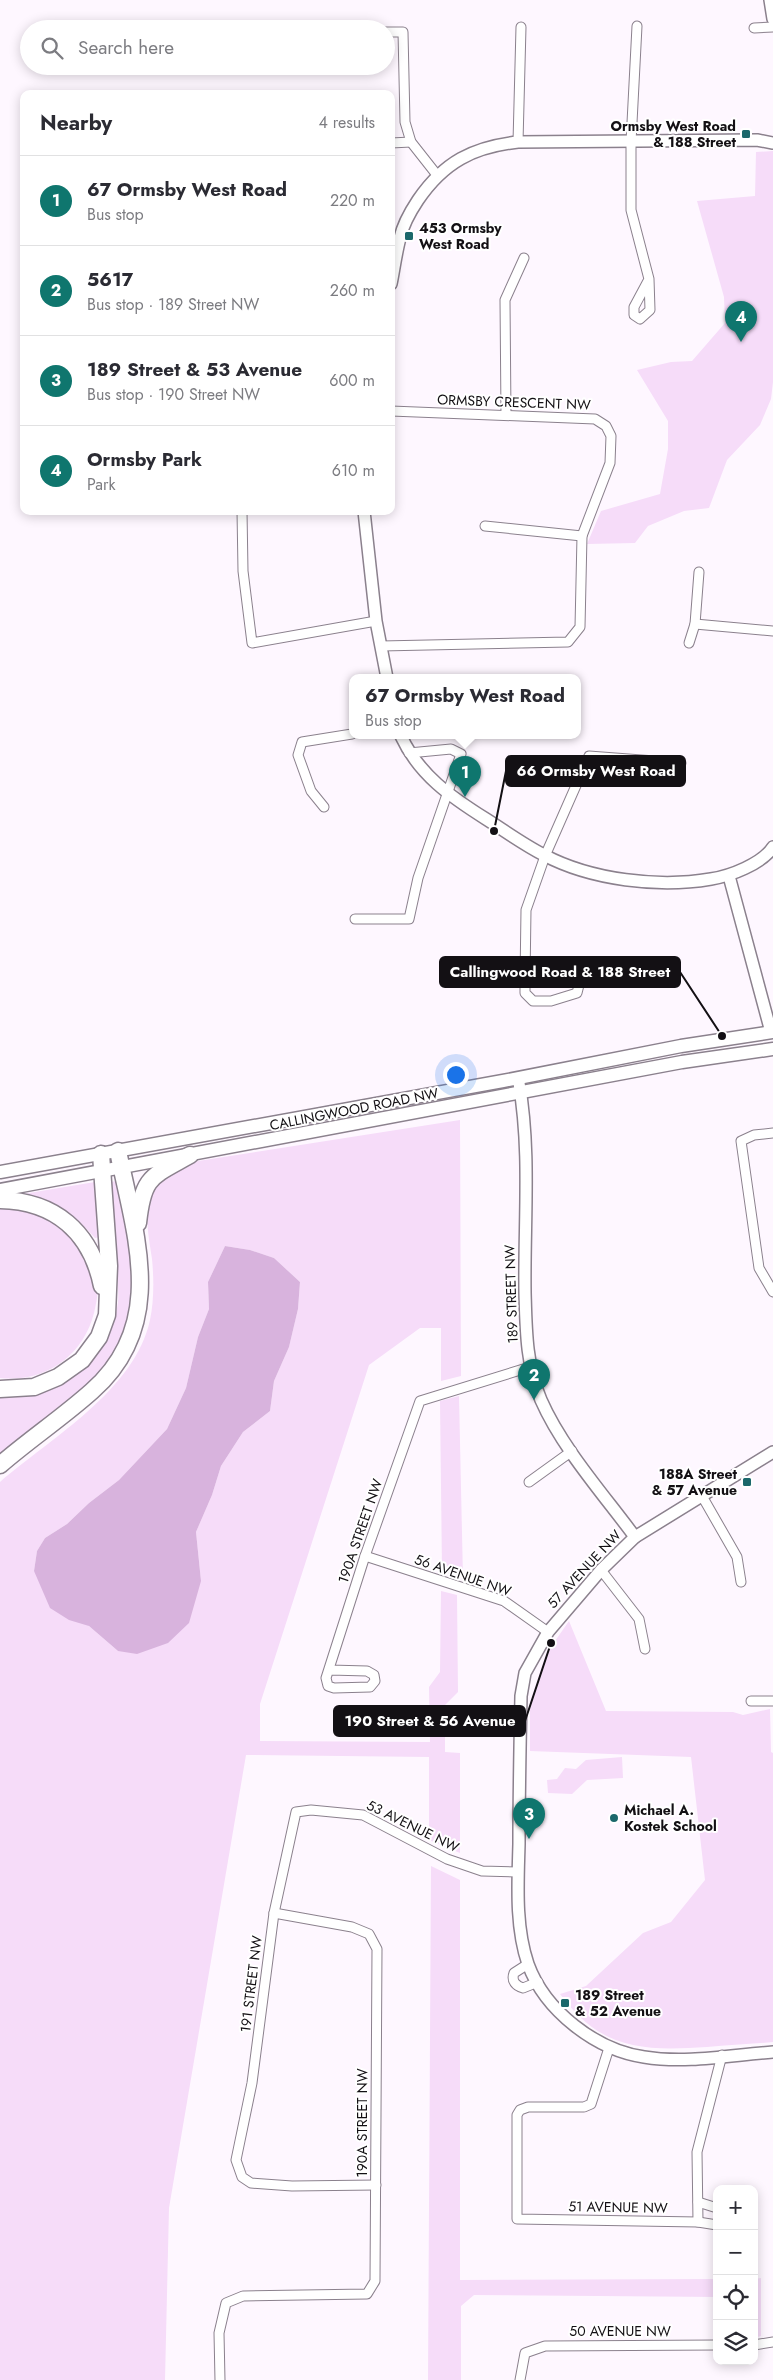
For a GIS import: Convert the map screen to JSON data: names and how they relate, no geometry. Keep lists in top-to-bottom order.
{
  "streets": {
    "main road": ["CALLINGWOOD ROAD NW"],
    "street": [
      "ORMSBY CRESCENT NW",
      "189 STREET NW",
      "190A STREET NW",
      "57 AVENUE NW",
      "56 AVENUE NW",
      "53 AVENUE NW",
      "191 STREET NW",
      "51 AVENUE NW",
      "50 AVENUE NW"
    ]
  },
  "crossings": [
    ["CALLINGWOOD ROAD NW", "189 STREET NW"],
    ["189 STREET NW", "190A STREET NW"],
    ["189 STREET NW", "57 AVENUE NW"],
    ["190A STREET NW", "56 AVENUE NW"],
    ["190A STREET NW", "191 STREET NW"],
    ["57 AVENUE NW", "56 AVENUE NW"],
    ["57 AVENUE NW", "53 AVENUE NW"],
    ["57 AVENUE NW", "51 AVENUE NW"],
    ["53 AVENUE NW", "191 STREET NW"]
  ],
  "places": {
    "transit": [
      "Ormsby West Road & 188 Street",
      "453 Ormsby West Road",
      "188A Street & 57 Avenue",
      "189 Street & 52 Avenue"
    ],
    "other": [
      "66 Ormsby West Road",
      "Callingwood Road & 188 Street",
      "190 Street & 56 Avenue",
      "Michael A. Kostek School"
    ]
  },
  "page": {
    "search": "Search here",
    "heading": ["Nearby", "4 results"],
    "list": [
      {
        "mark": "1",
        "name": "67 Ormsby West Road",
        "note": "Bus stop",
        "value": "220 m"
      },
      {
        "mark": "2",
        "name": "5617",
        "note": "Bus stop · 189 Street NW",
        "value": "260 m"
      },
      {
        "mark": "3",
        "name": "189 Street & 53 Avenue",
        "note": "Bus stop · 190 Street NW",
        "value": "600 m"
      },
      {
        "mark": "4",
        "name": "Ormsby Park",
        "note": "Park",
        "value": "610 m"
      }
    ],
    "pins": [
      "4",
      "1",
      "2",
      "3"
    ],
    "popup": ["67 Ormsby West Road", "Bus stop"],
    "map_buttons": ["+", "−"]
  }
}
